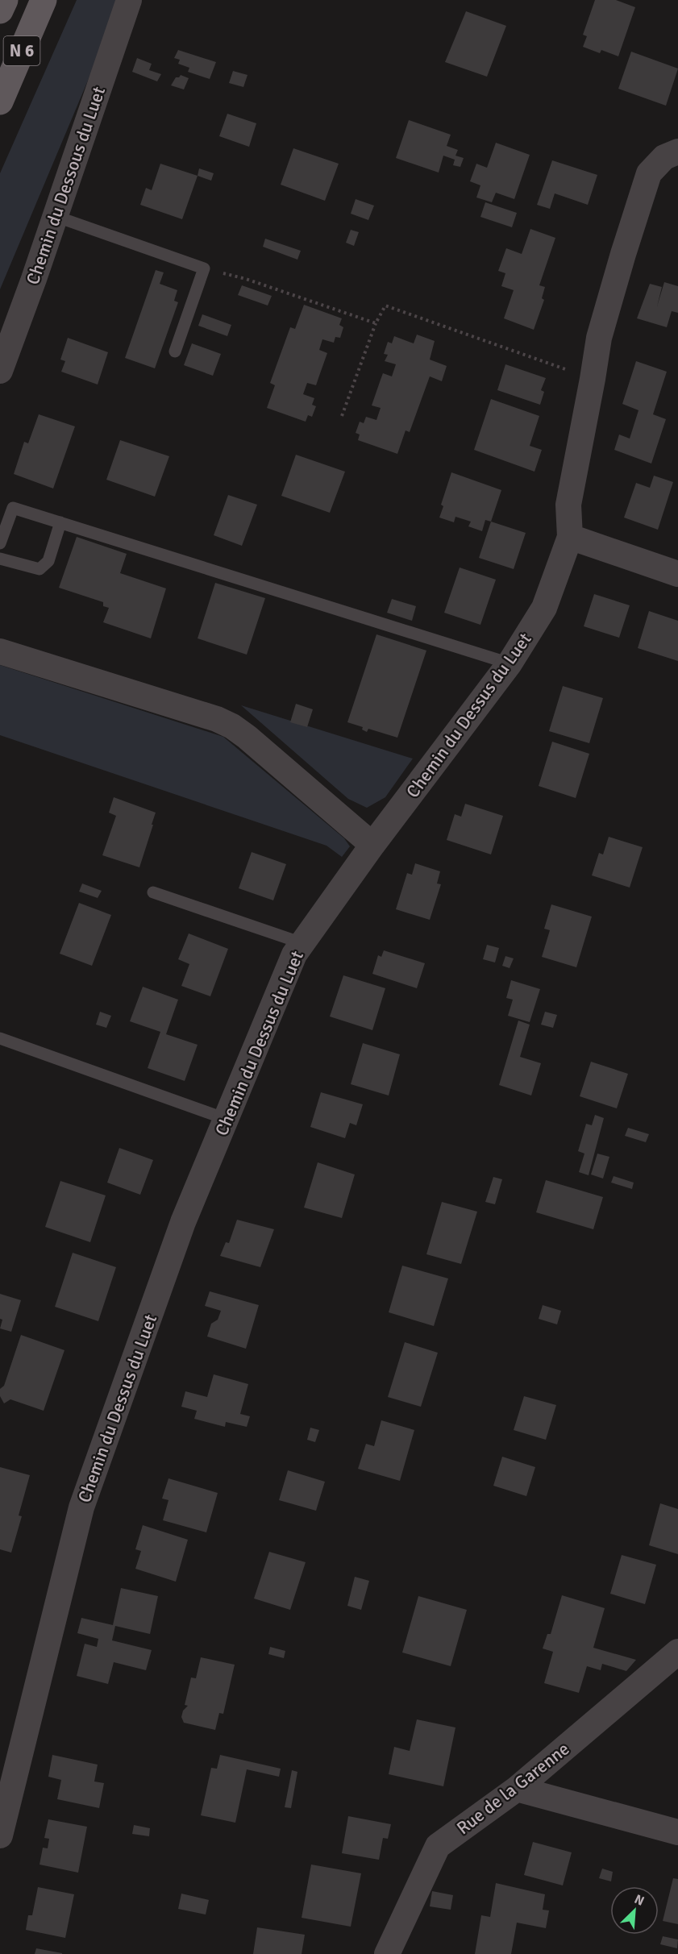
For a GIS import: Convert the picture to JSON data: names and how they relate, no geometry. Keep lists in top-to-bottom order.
{
  "streets": {
    "main road": ["N 6"],
    "street": ["Chemin du Dessous du Luet", "Chemin du Dessus du Luet", "Rue de la Garenne"]
  },
  "north": "top right"
}
